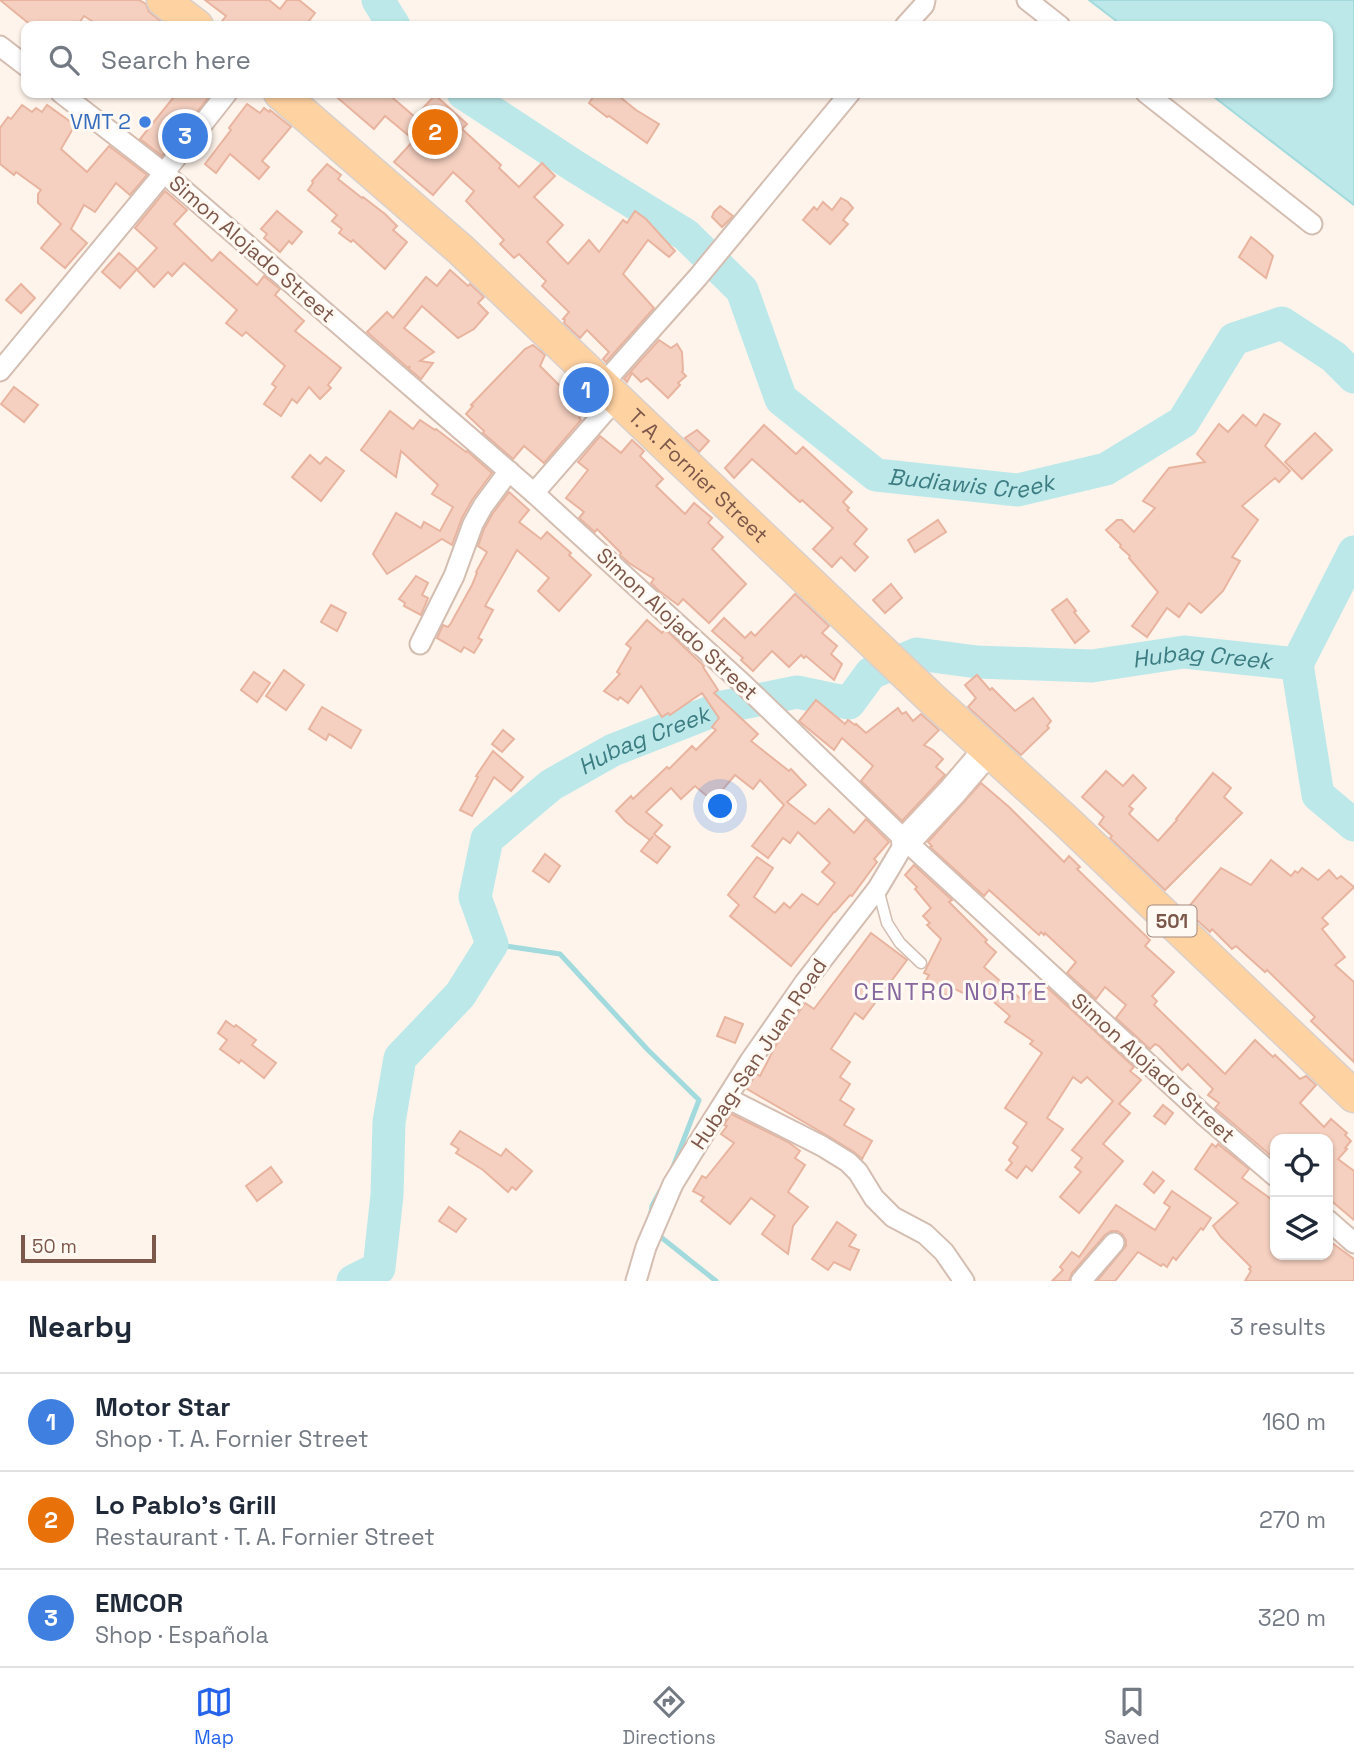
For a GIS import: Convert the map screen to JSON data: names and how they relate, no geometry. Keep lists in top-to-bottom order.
{
  "streets": {
    "main road": ["T. A. Fornier Street", "501"],
    "street": ["Simon Alojado Street", "Hubag-San Juan Road"]
  },
  "crossings": [
    ["Simon Alojado Street", "Hubag-San Juan Road"],
    ["T. A. Fornier Street", "501"]
  ],
  "districts": ["CENTRO NORTE"],
  "water": ["Budiawis Creek", "Hubag Creek"],
  "places": ["VMT 2"],
  "scale_bar": "50 m",
  "page": {
    "search": "Search here",
    "pins": ["2", "3", "1"],
    "scale": "50 m",
    "heading": ["Nearby", "3 results"],
    "list": [
      {
        "mark": "1",
        "name": "Motor Star",
        "note": "Shop · T. A. Fornier Street",
        "value": "160 m"
      },
      {
        "mark": "2",
        "name": "Lo Pablo's Grill",
        "note": "Restaurant · T. A. Fornier Street",
        "value": "270 m"
      },
      {
        "mark": "3",
        "name": "EMCOR",
        "note": "Shop · Española",
        "value": "320 m"
      }
    ],
    "nav": ["Map", "Directions", "Saved"]
  }
}
